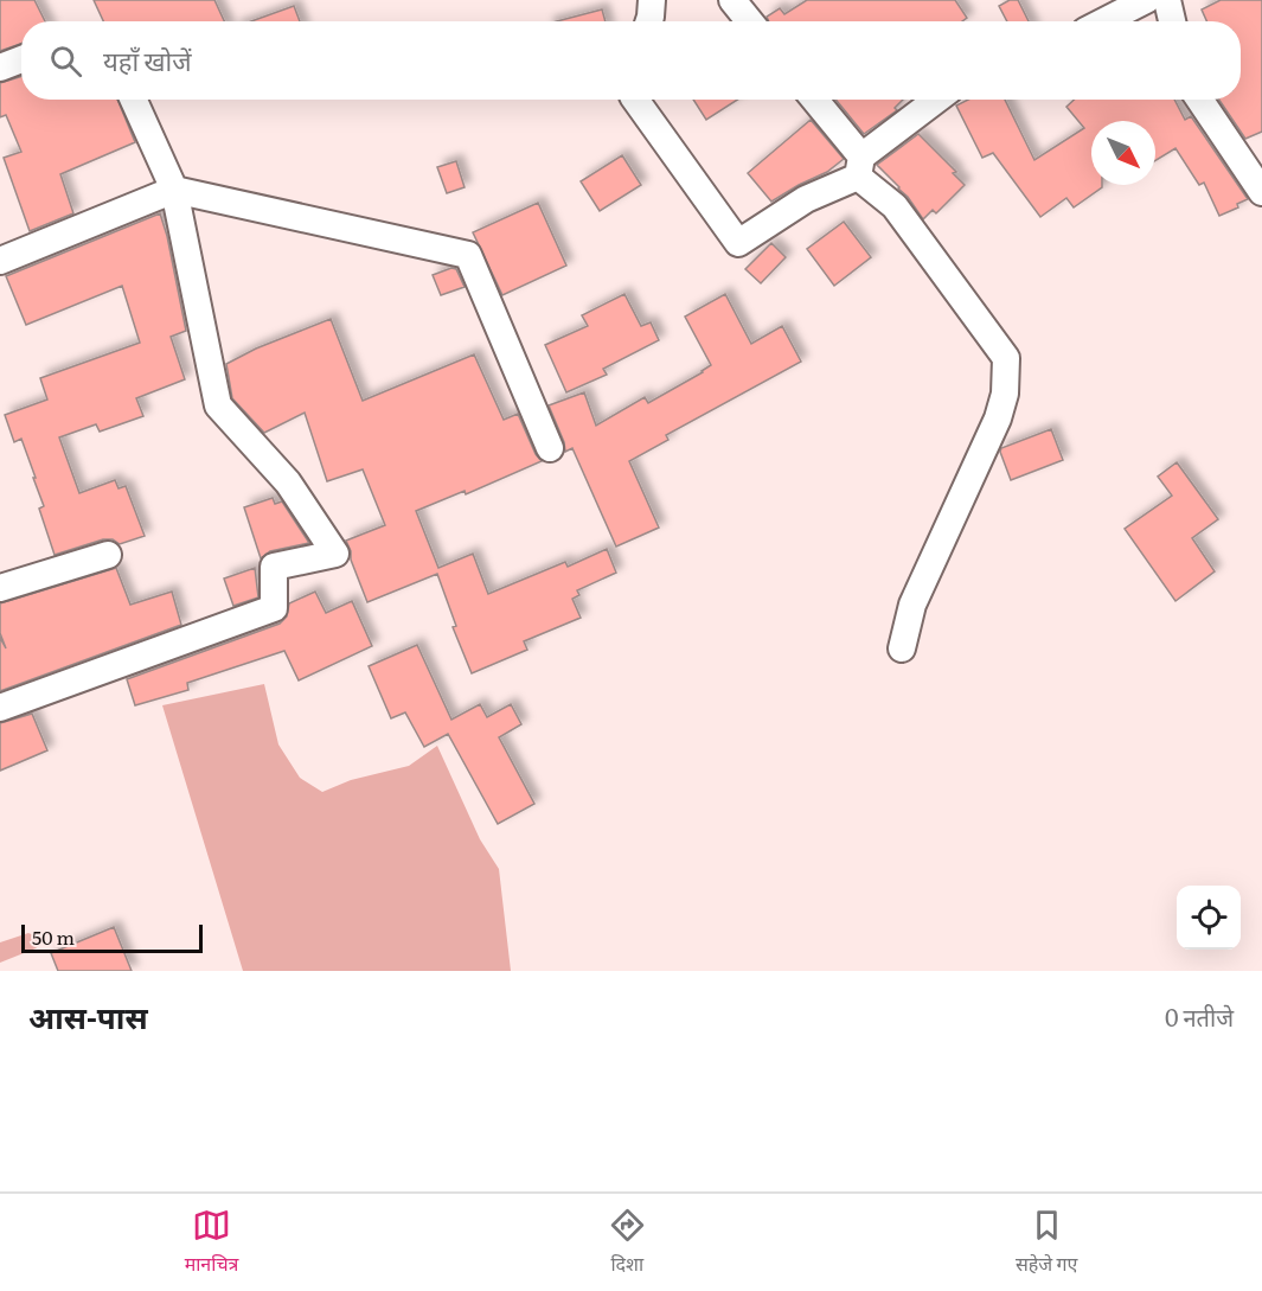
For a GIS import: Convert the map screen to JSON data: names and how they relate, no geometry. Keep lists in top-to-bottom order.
{
  "scale_bar": "50 m",
  "north": "bottom right",
  "page": {
    "search": "यहाँ खोजें",
    "scale": "50 m",
    "heading": ["आस-पास", "0 नतीजे"],
    "nav": ["मानचित्र", "दिशा", "सहेजे गए"]
  }
}
